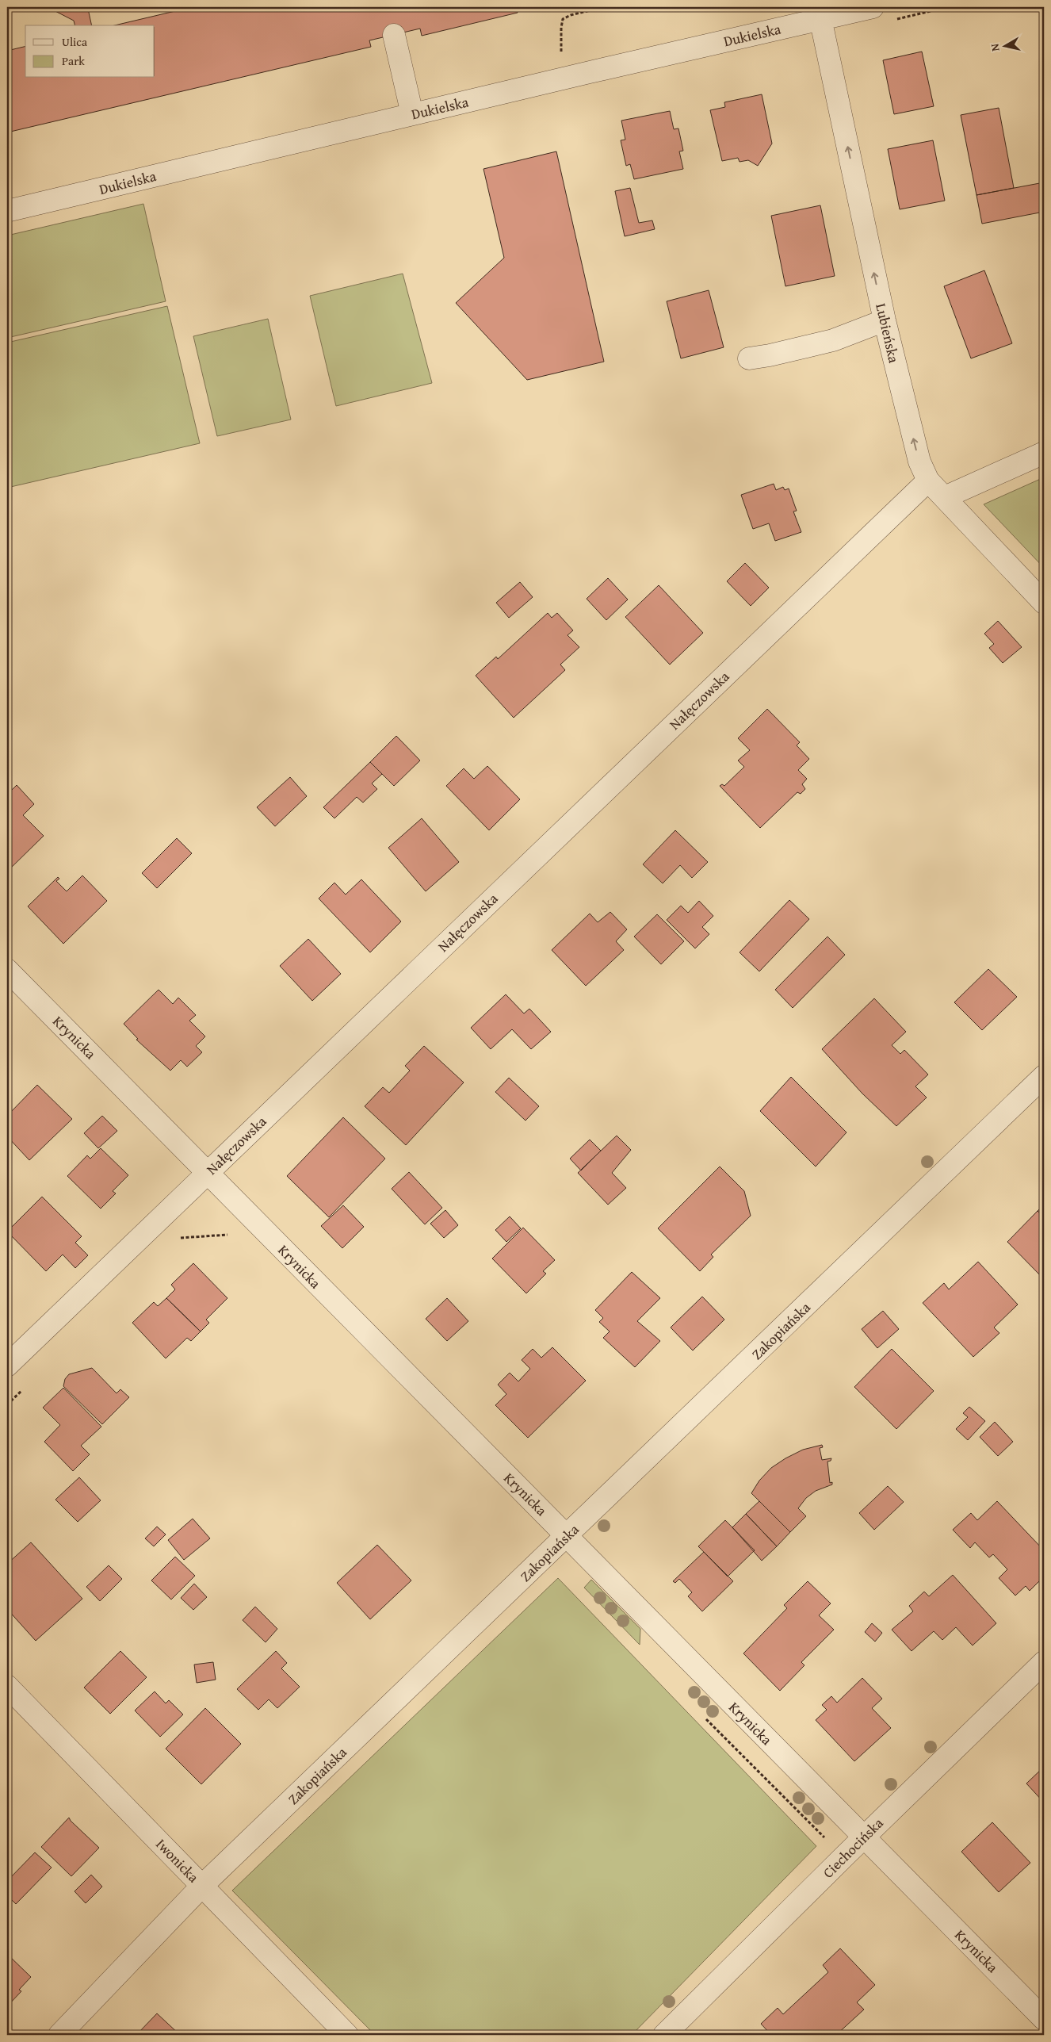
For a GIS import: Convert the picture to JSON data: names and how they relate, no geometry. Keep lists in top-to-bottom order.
{
  "streets": {
    "street": [
      "Dukielska",
      "Lubieńska",
      "Nałęczowska",
      "Krynicka",
      "Zakopiańska",
      "Ciechocińska",
      "Iwonicka"
    ]
  },
  "crossings": [
    ["Dukielska", "Lubieńska"],
    ["Lubieńska", "Nałęczowska"],
    ["Nałęczowska", "Krynicka"],
    ["Krynicka", "Zakopiańska"],
    ["Krynicka", "Ciechocińska"],
    ["Zakopiańska", "Iwonicka"]
  ],
  "one_way": ["Lubieńska"],
  "legend": ["Ulica", "Park"],
  "north": "left"
}
